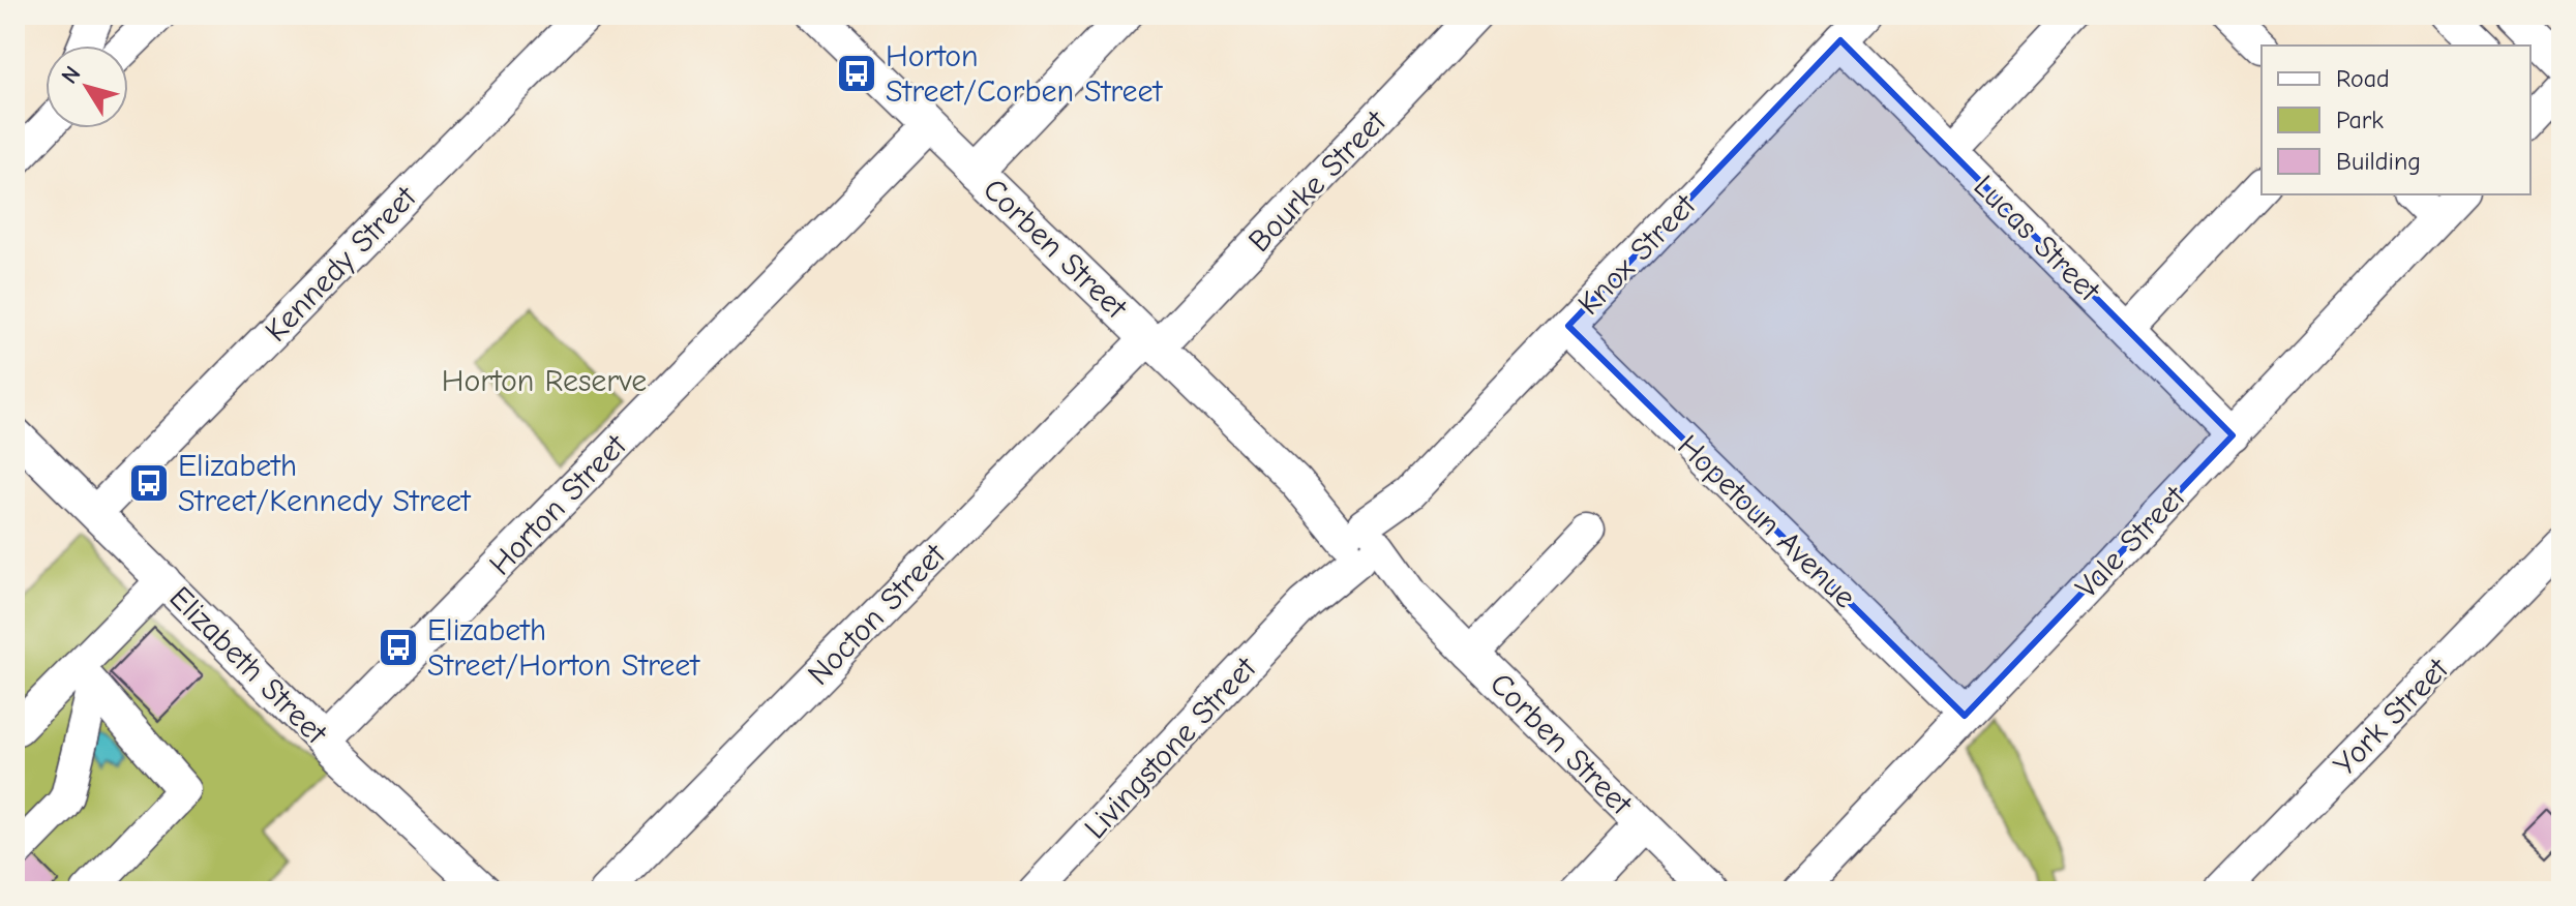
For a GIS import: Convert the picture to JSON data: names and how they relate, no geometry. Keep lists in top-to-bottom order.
{
  "streets": {
    "street": [
      "Bourke Street",
      "Lucas Street",
      "Corben Street",
      "Knox Street",
      "Kennedy Street",
      "Horton Street",
      "Hopetoun Avenue",
      "Vale Street",
      "Nocton Street",
      "Elizabeth Street",
      "York Street",
      "Livingstone Street"
    ]
  },
  "crossings": [
    ["Bourke Street", "Corben Street"],
    ["Bourke Street", "Nocton Street"],
    ["Lucas Street", "Knox Street"],
    ["Lucas Street", "Vale Street"],
    ["Corben Street", "Knox Street"],
    ["Corben Street", "Horton Street"],
    ["Corben Street", "Nocton Street"],
    ["Corben Street", "Livingstone Street"],
    ["Knox Street", "Hopetoun Avenue"],
    ["Knox Street", "Livingstone Street"],
    ["Kennedy Street", "Elizabeth Street"],
    ["Horton Street", "Elizabeth Street"],
    ["Hopetoun Avenue", "Vale Street"]
  ],
  "parks": ["Horton Reserve"],
  "places": {
    "bus stop": ["Horton Street/Corben Street", "Elizabeth Street/Kennedy Street", "Elizabeth Street/Horton Street"]
  },
  "legend": ["Road", "Park", "Building"],
  "north": "top left"
}
